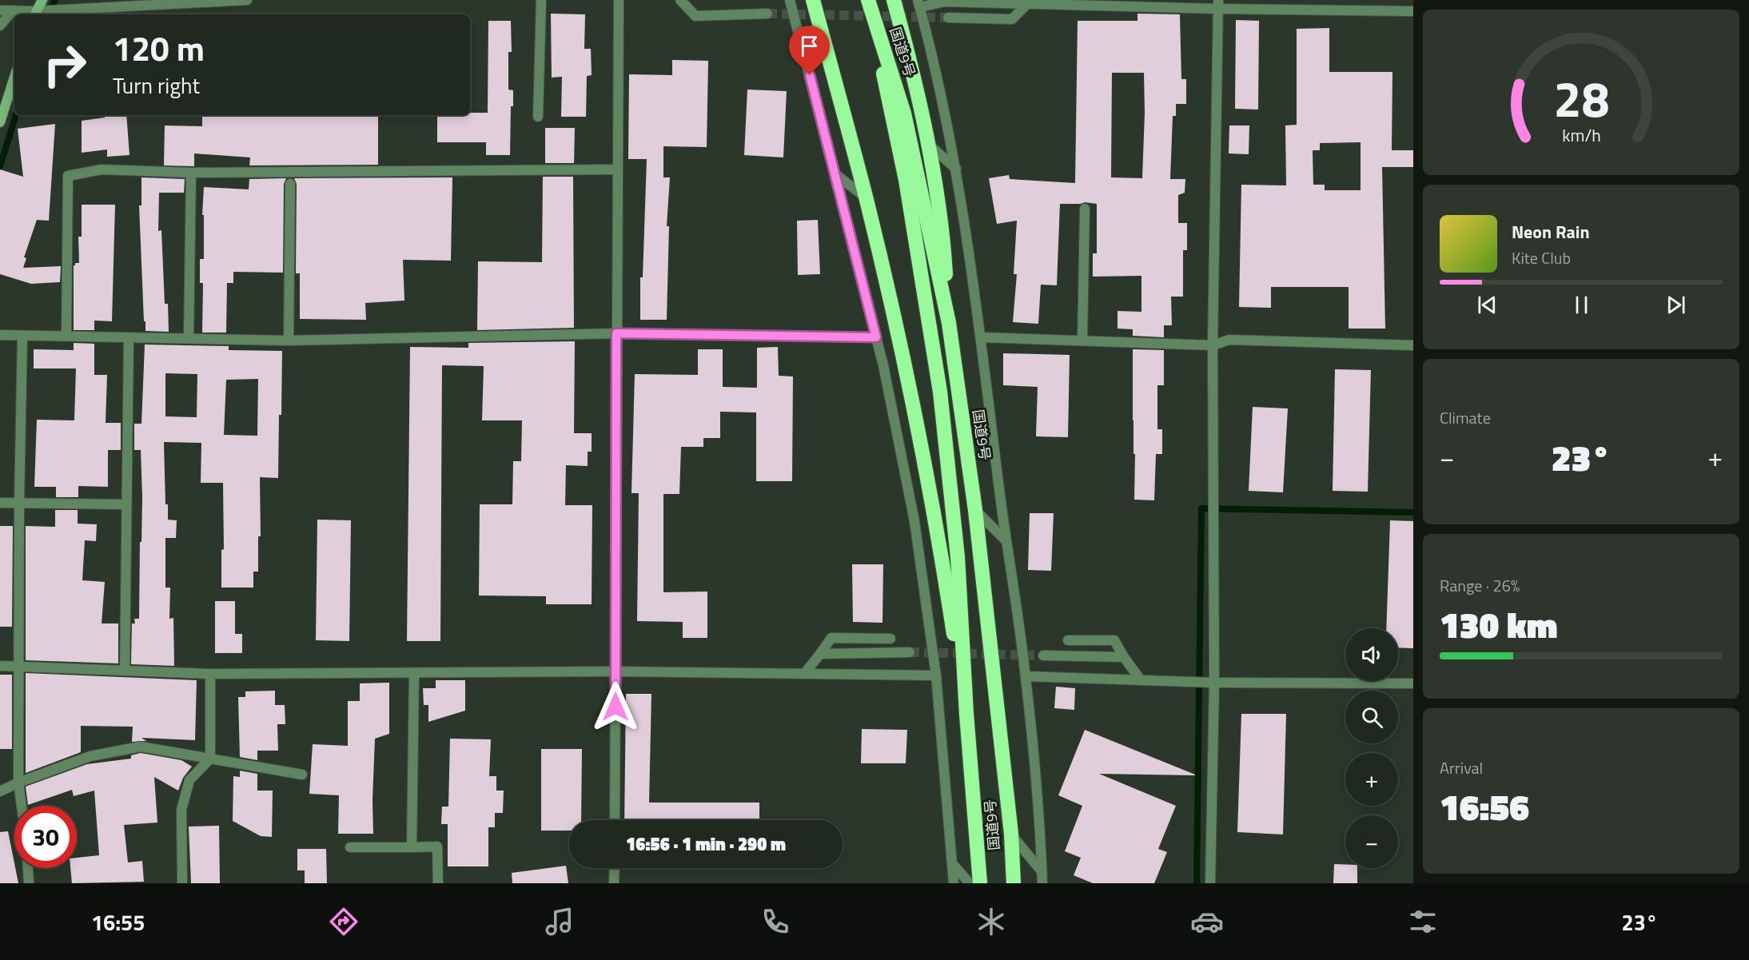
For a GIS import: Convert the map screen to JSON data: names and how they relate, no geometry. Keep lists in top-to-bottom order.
{
  "streets": {
    "highway": ["国道9号"]
  },
  "page": {
    "turn": ["120 m", "Turn right"],
    "song": ["Neon Rain", "Kite Club"],
    "tile": [
      "Climate",
      ["Range · 26%", "130 km"],
      ["Arrival", "16:56"]
    ],
    "heat": ["−", "23°", "+"],
    "map_buttons": ["+", "−"],
    "limit": "30",
    "trip": "16:56 · 1 min · 290 m",
    "tabs": ["16:55", "23°"],
    "gauge": ["28", "km/h"]
  }
}
